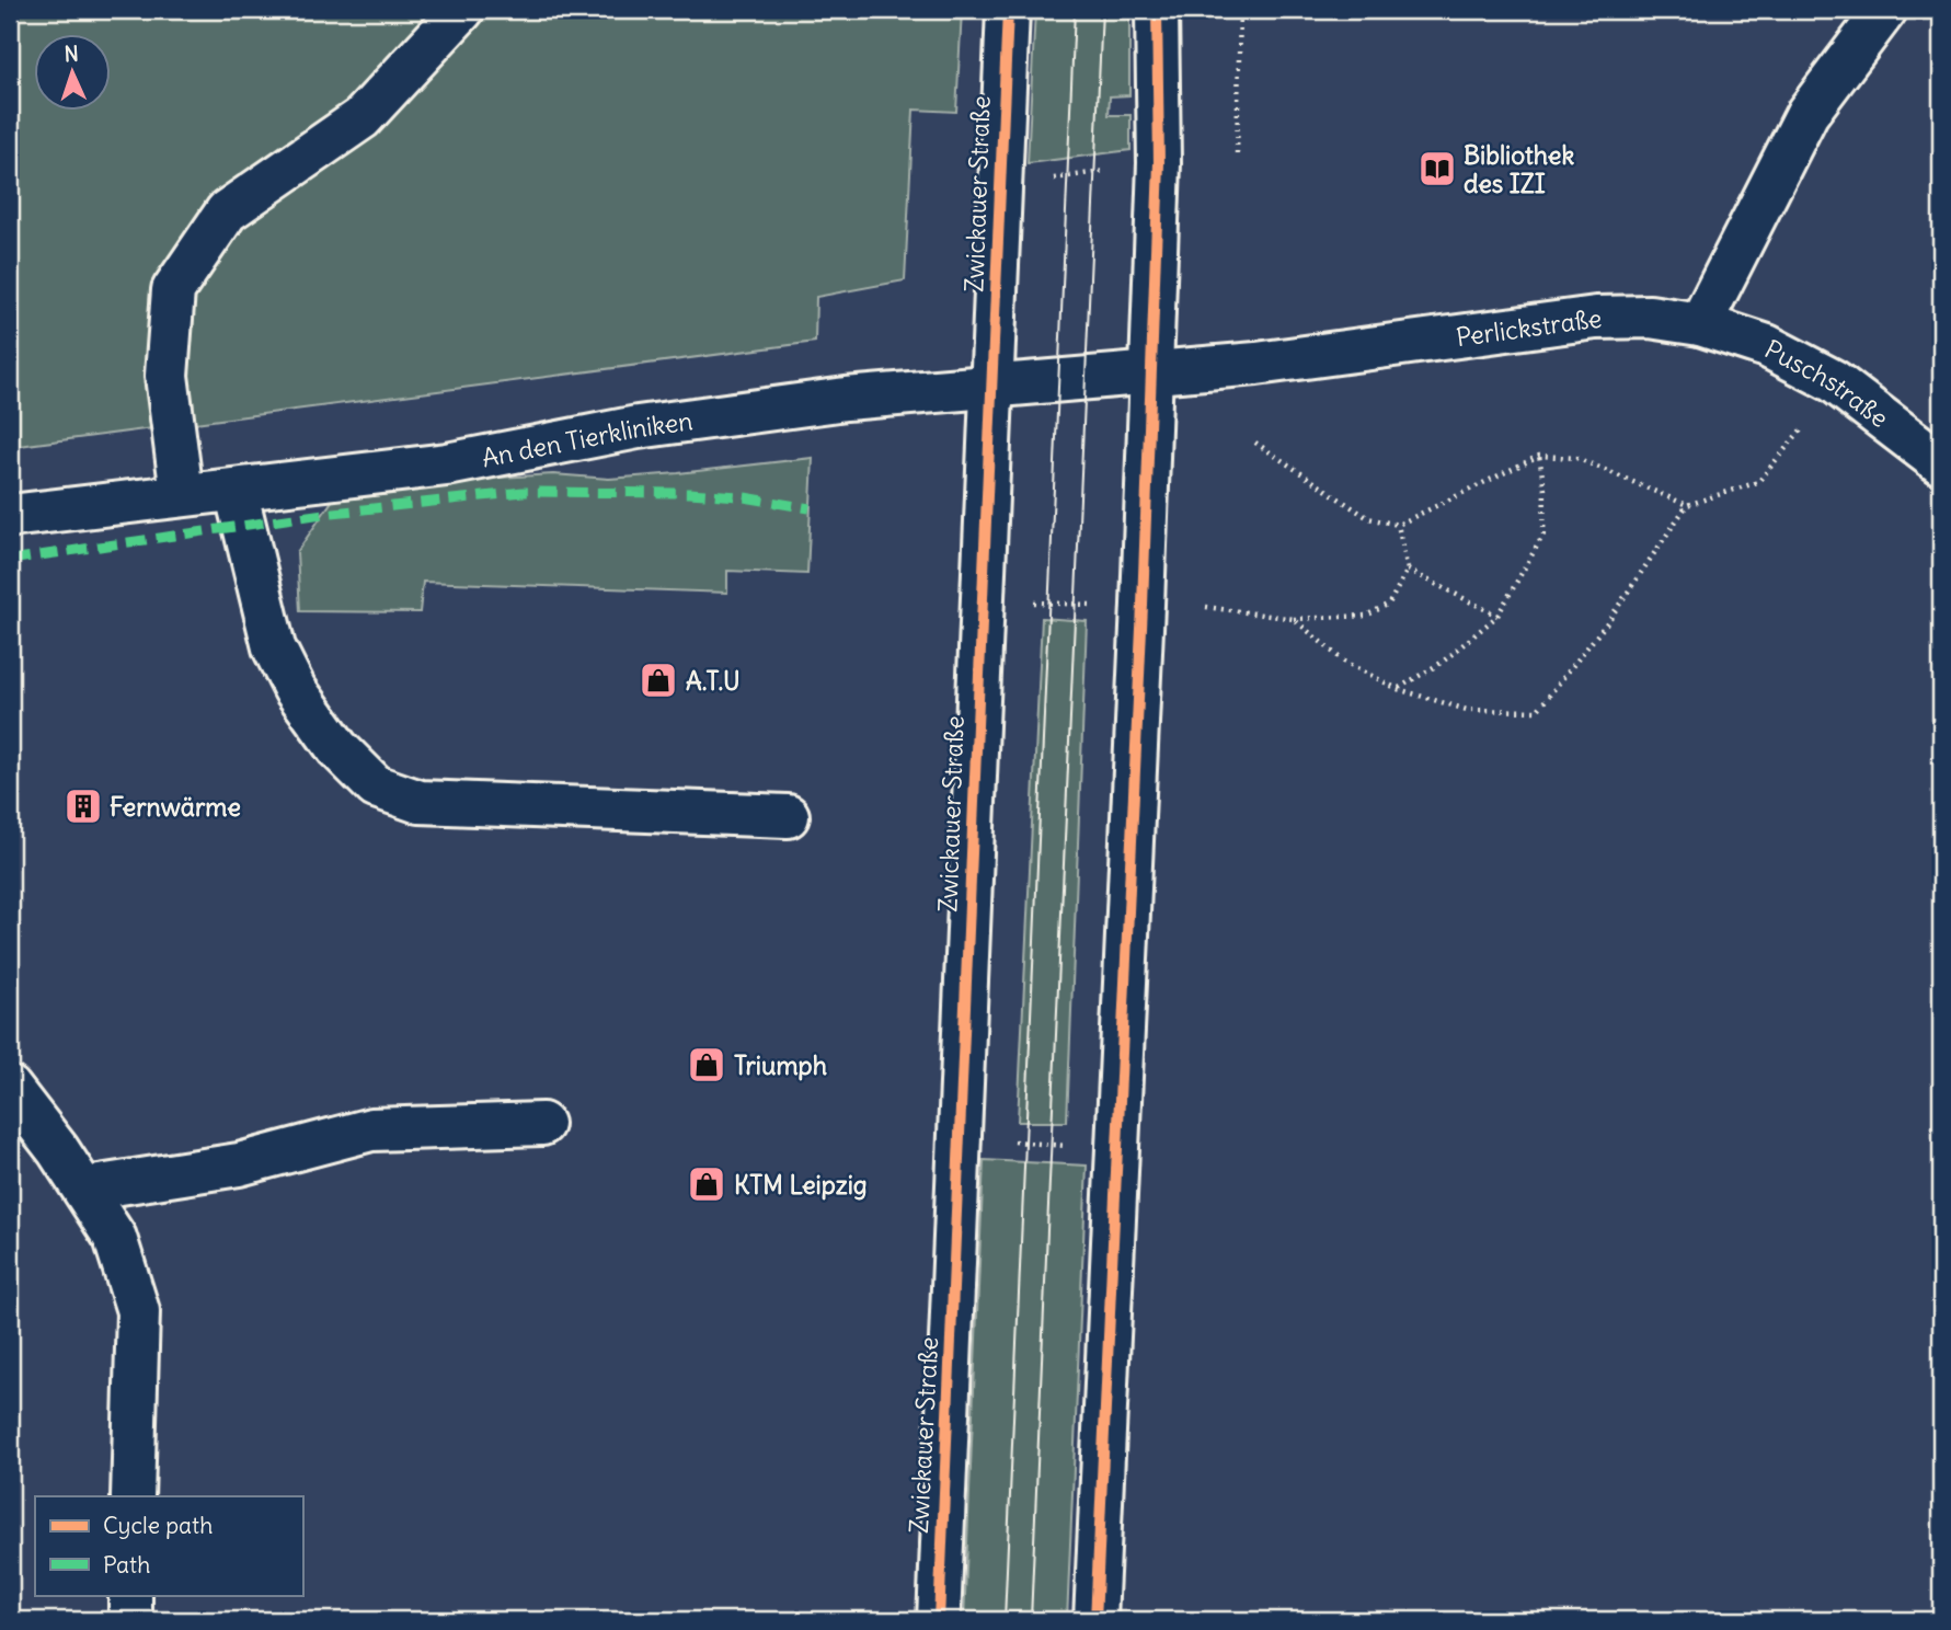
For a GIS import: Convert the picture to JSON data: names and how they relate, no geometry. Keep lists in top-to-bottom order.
{
  "streets": {
    "main road": [
      "Zwickauer Straße",
      "Perlickstraße",
      "Puschstraße",
      "An den Tierkliniken"
    ]
  },
  "crossings": [
    ["Zwickauer Straße", "Perlickstraße"],
    ["Zwickauer Straße", "An den Tierkliniken"],
    ["Perlickstraße", "Puschstraße"],
    ["Perlickstraße", "An den Tierkliniken"]
  ],
  "places": {
    "library": ["Bibliothek des IZI"],
    "shop": ["A.T.U", "Triumph", "KTM Leipzig"],
    "building": ["Fernwärme"]
  },
  "legend": ["Cycle path", "Path"],
  "north": "top"
}
